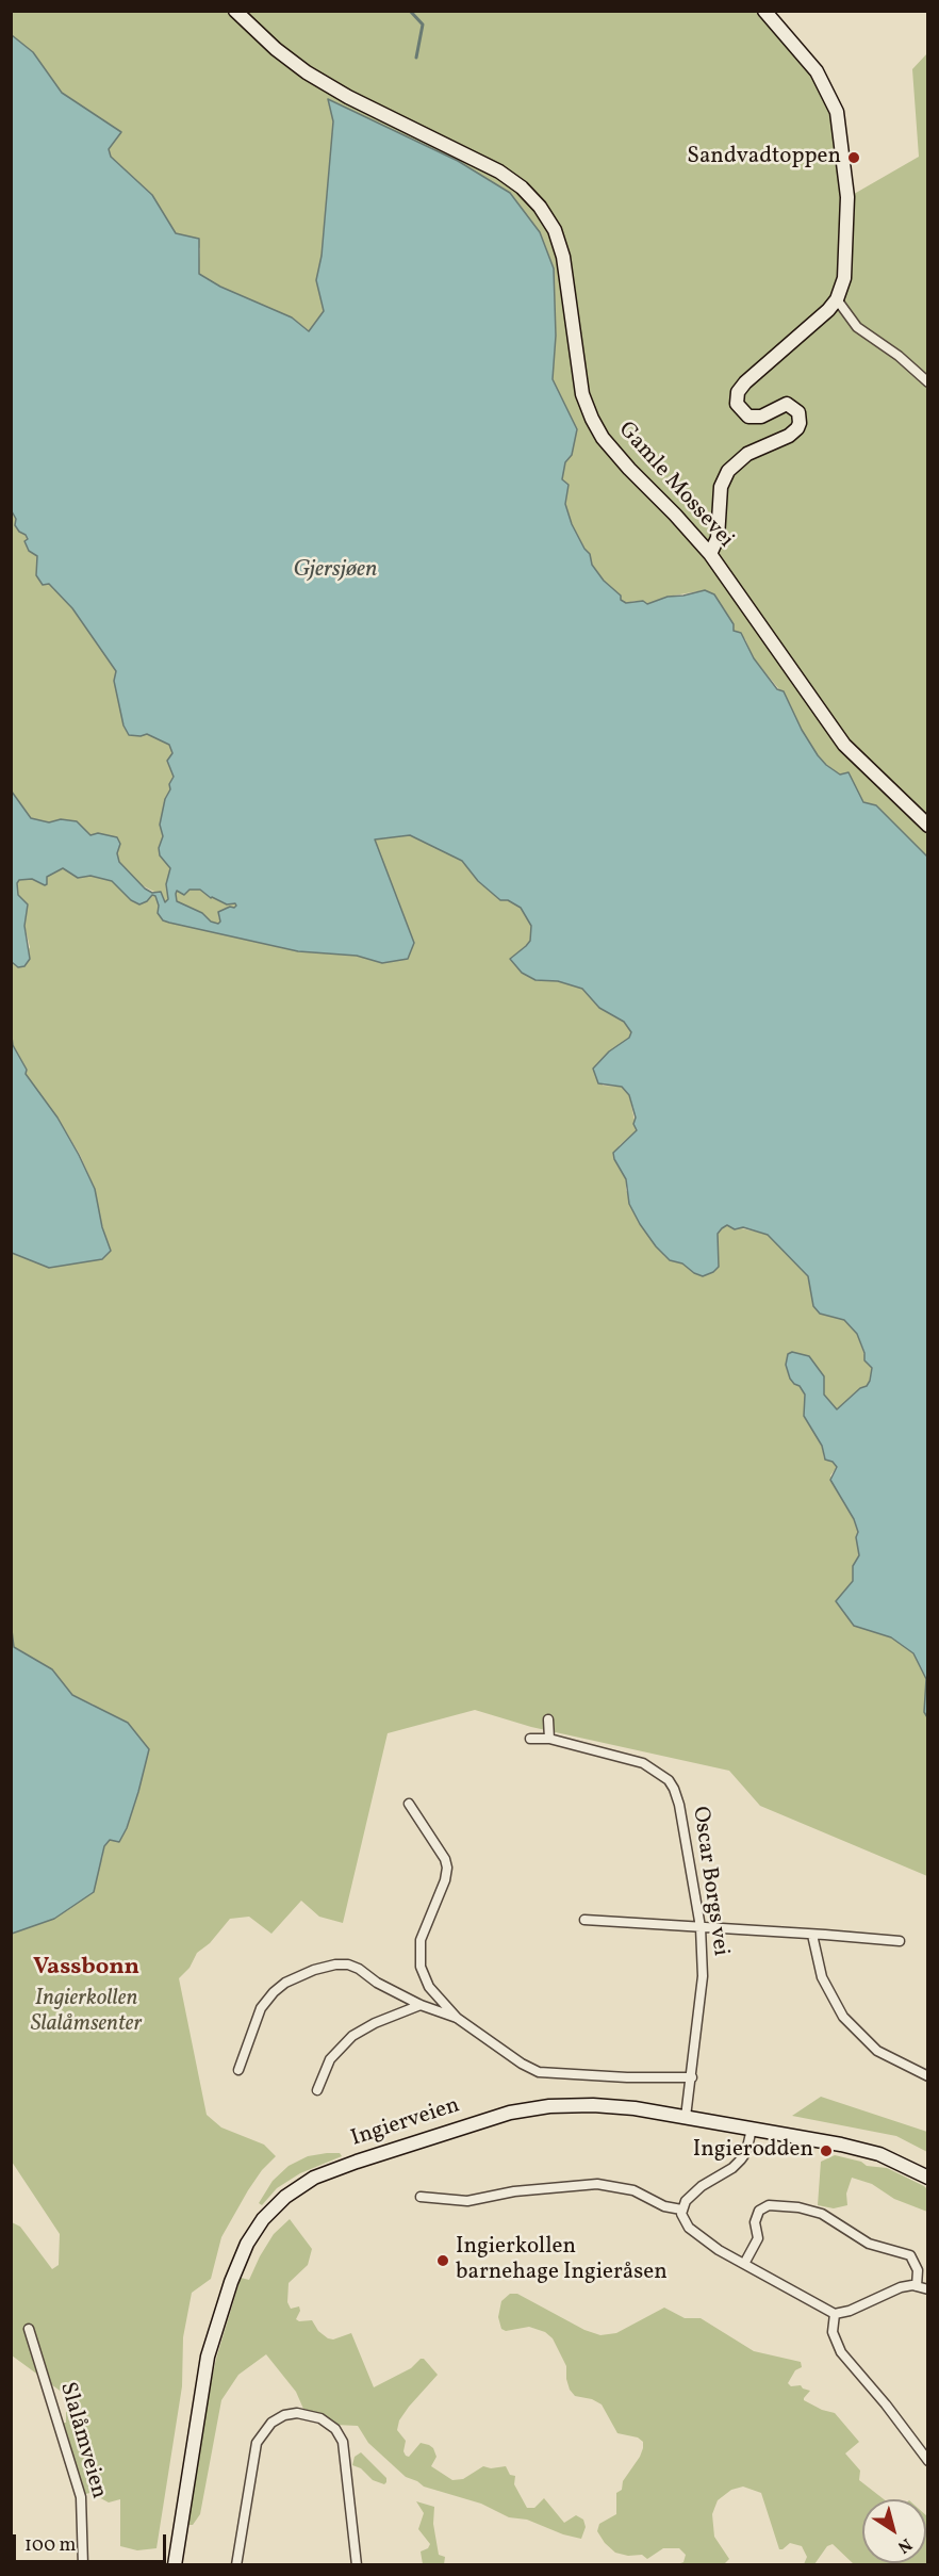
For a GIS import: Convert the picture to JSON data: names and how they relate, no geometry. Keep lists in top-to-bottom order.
{
  "streets": {
    "main road": ["Gamle Mossevei", "Ingierveien"],
    "street": ["Oscar Borgs vei", "Slalåmveien"]
  },
  "crossings": [
    ["Oscar Borgs vei", "Ingierveien"]
  ],
  "districts": ["Vassbonn"],
  "water": ["Gjersjøen"],
  "parks": ["Ingierkollen Slalåmsenter"],
  "places": ["Sandvadtoppen", "Ingierodden", "Ingierkollen barnehage Ingieråsen"],
  "scale_bar": "100 m",
  "north": "bottom right"
}
